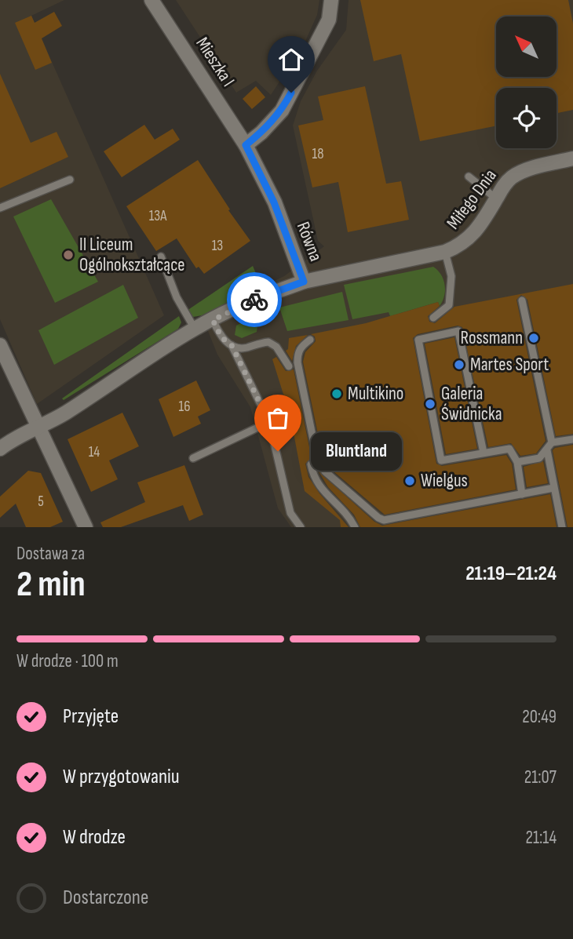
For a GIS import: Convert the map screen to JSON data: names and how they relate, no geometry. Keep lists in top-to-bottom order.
{
  "streets": {
    "street": ["Mieszka I", "Miłego Dnia", "Równa"]
  },
  "crossings": [
    ["Mieszka I", "Równa"],
    ["Miłego Dnia", "Równa"]
  ],
  "places": [
    "II Liceum Ogólnokształcące",
    "Rossmann",
    "Martes Sport",
    "Multikino",
    "Galeria Świdnicka",
    "Bluntland",
    "Wielgus"
  ],
  "house_numbers": [
    "18",
    "13A",
    "13",
    "16",
    "14",
    "5"
  ],
  "north": "top left",
  "page": {
    "bubble": "Bluntland",
    "heading": ["2 min", "Dostawa za", "21:19–21:24"],
    "bar": "W drodze · 100 m",
    "list": [
      ["Przyjęte", "20:49"],
      ["W przygotowaniu", "21:07"],
      ["W drodze", "21:14"],
      "Dostarczone"
    ]
  }
}
